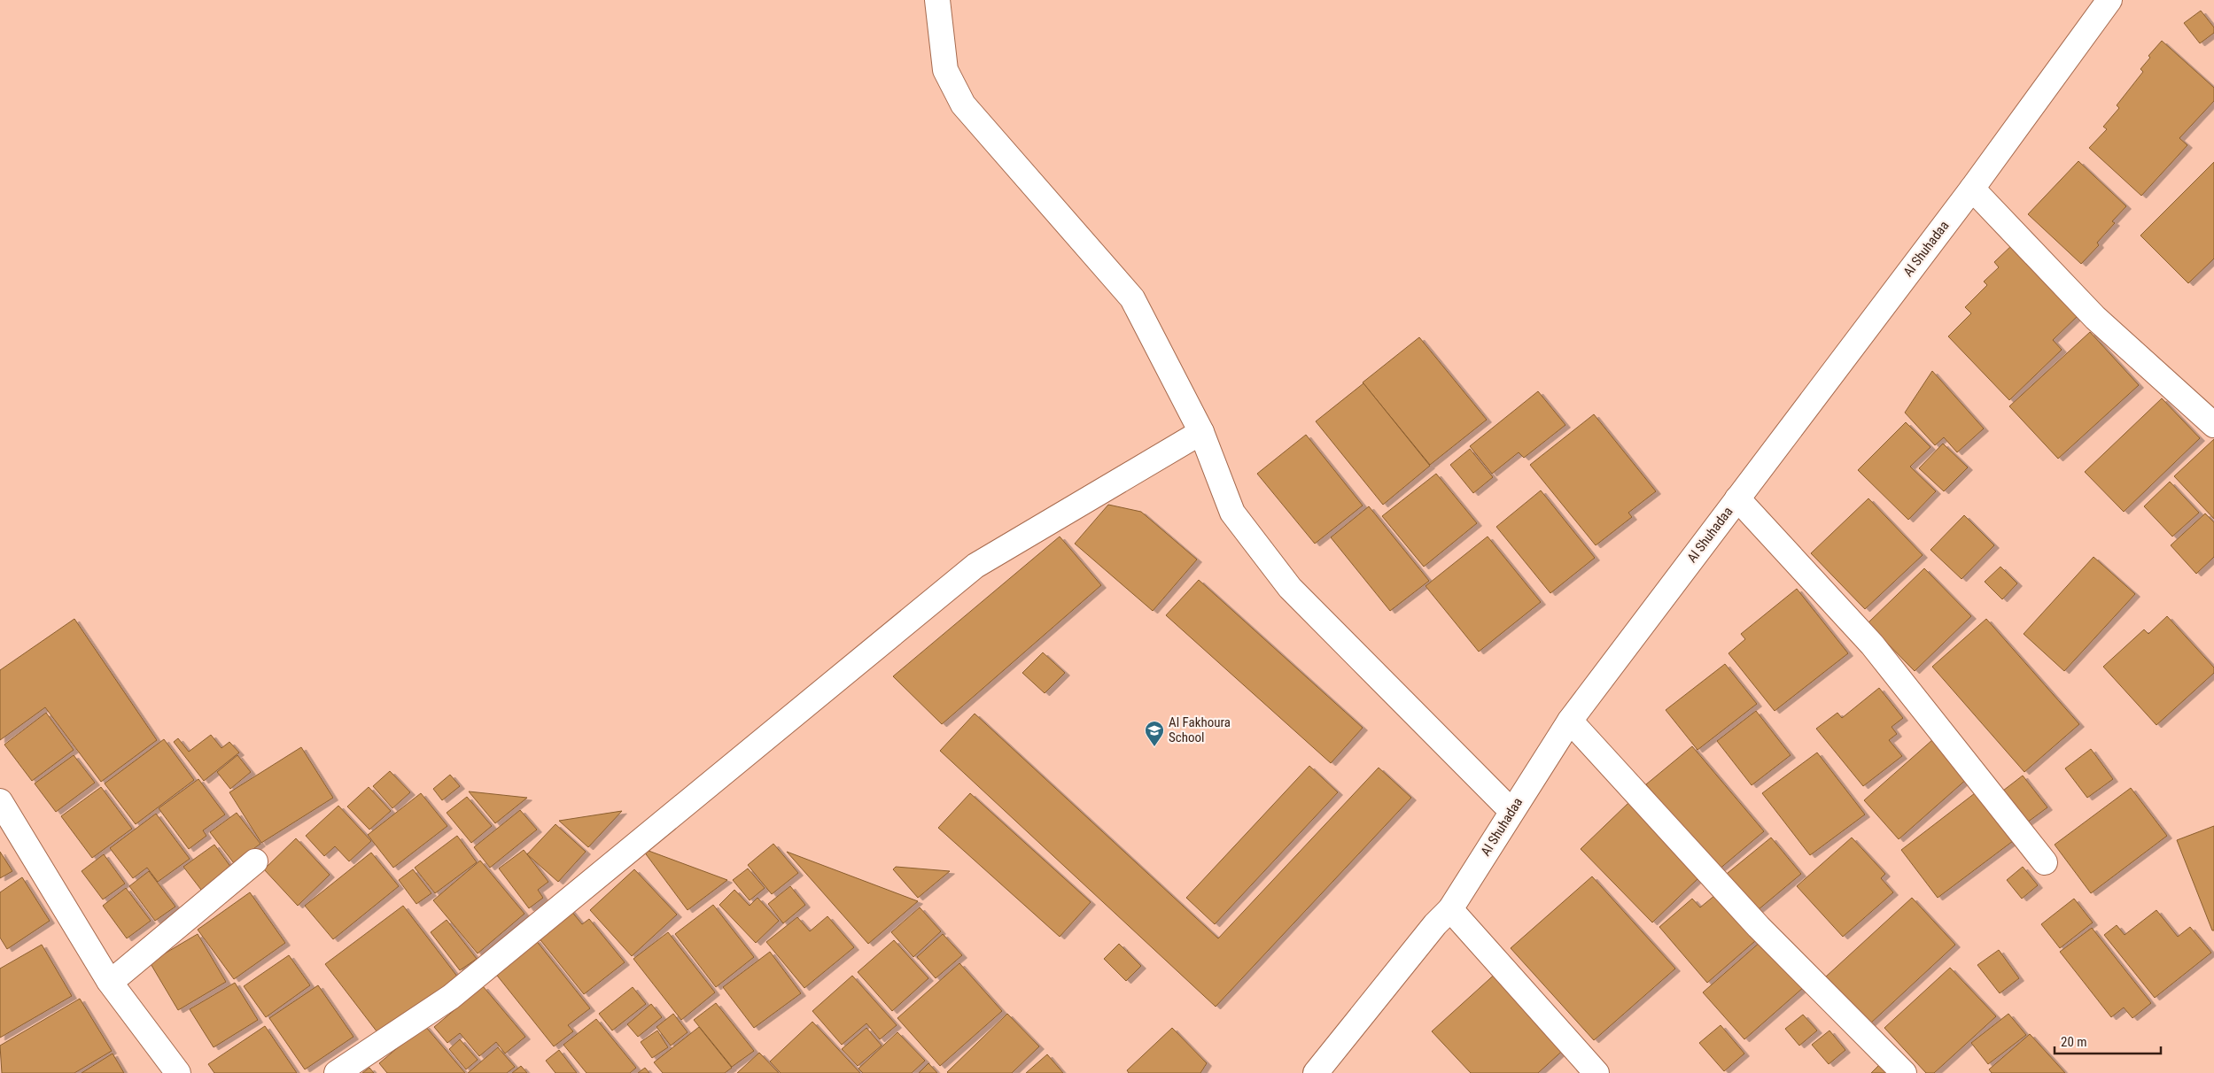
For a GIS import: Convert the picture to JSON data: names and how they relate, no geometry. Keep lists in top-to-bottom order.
{
  "streets": {
    "street": ["Al Shuhadaa"]
  },
  "places": {
    "school or university": ["Al Fakhoura School"]
  },
  "scale_bar": "20 m"
}
